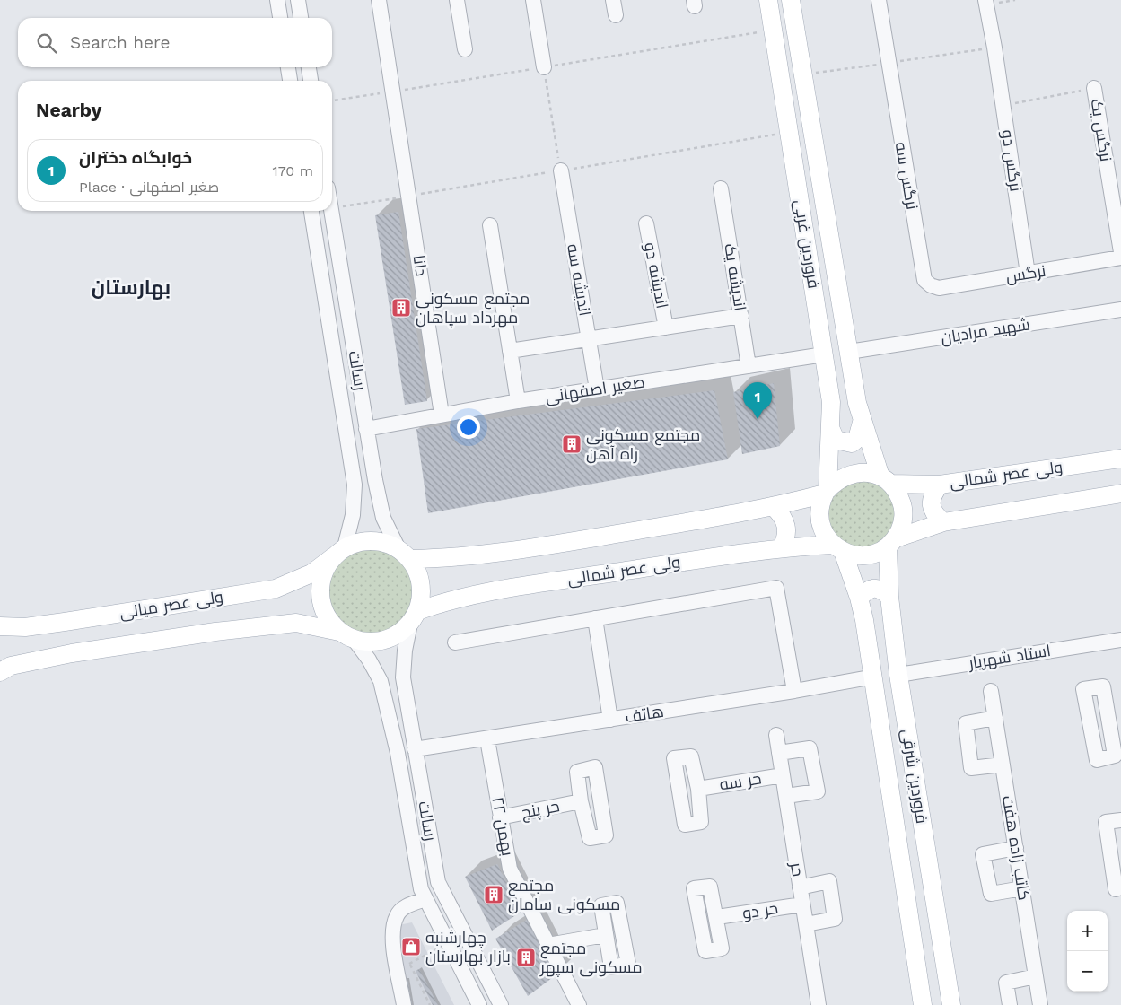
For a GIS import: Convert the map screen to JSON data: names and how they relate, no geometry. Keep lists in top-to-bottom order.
{
  "streets": {
    "main road": [
      "فروردین غربی",
      "ولی عصر شمالی",
      "ولی عصر میانی",
      "فروردین شرقی"
    ],
    "street": [
      "نرگس یک",
      "نرگس دو",
      "نرگس سه",
      "دانا",
      "نرگس",
      "اندیشه دو",
      "اندیشه یک",
      "اندیشه سه",
      "شهید مرادیان",
      "رسالت",
      "صغیر اصفهانی",
      "استاد شهریار",
      "هاتف",
      "حر سه",
      "حر پنج",
      "۲۲ بهمن",
      "کاتب زاده هفت",
      "حر",
      "حر دو"
    ]
  },
  "crossings": [
    ["نرگس دو", "نرگس"],
    ["نرگس سه", "نرگس"],
    ["فروردین غربی", "شهید مرادیان"],
    ["فروردین غربی", "صغیر اصفهانی"],
    ["فروردین غربی", "ولی عصر شمالی"],
    ["فروردین غربی", "فروردین شرقی"],
    ["دانا", "صغیر اصفهانی"],
    ["اندیشه یک", "صغیر اصفهانی"],
    ["اندیشه سه", "صغیر اصفهانی"],
    ["رسالت", "صغیر اصفهانی"],
    ["رسالت", "ولی عصر شمالی"],
    ["رسالت", "ولی عصر میانی"],
    ["رسالت", "هاتف"],
    ["ولی عصر شمالی", "ولی عصر میانی"],
    ["ولی عصر شمالی", "فروردین شرقی"],
    ["استاد شهریار", "فروردین شرقی"],
    ["هاتف", "فروردین شرقی"],
    ["هاتف", "۲۲ بهمن"],
    ["حر سه", "حر"],
    ["حر پنج", "۲۲ بهمن"],
    ["حر", "حر دو"]
  ],
  "districts": ["بهارستان"],
  "places": {
    "building": [
      "مجتمع مسکونی مهرداد سپاهان",
      "مجتمع مسکونی راه آهن",
      "مجتمع مسکونی سامان",
      "مجتمع مسکونی سپهر"
    ],
    "shop": ["چهارشنبه بازار بهارستان"]
  },
  "page": {
    "search": "Search here",
    "heading": "Nearby",
    "list": [
      {
        "mark": "1",
        "name": "خوابگاه دختران",
        "note": "Place · صغیر اصفهانی",
        "value": "170 m"
      }
    ],
    "pins": "1",
    "map_buttons": ["+", "−"]
  }
}
